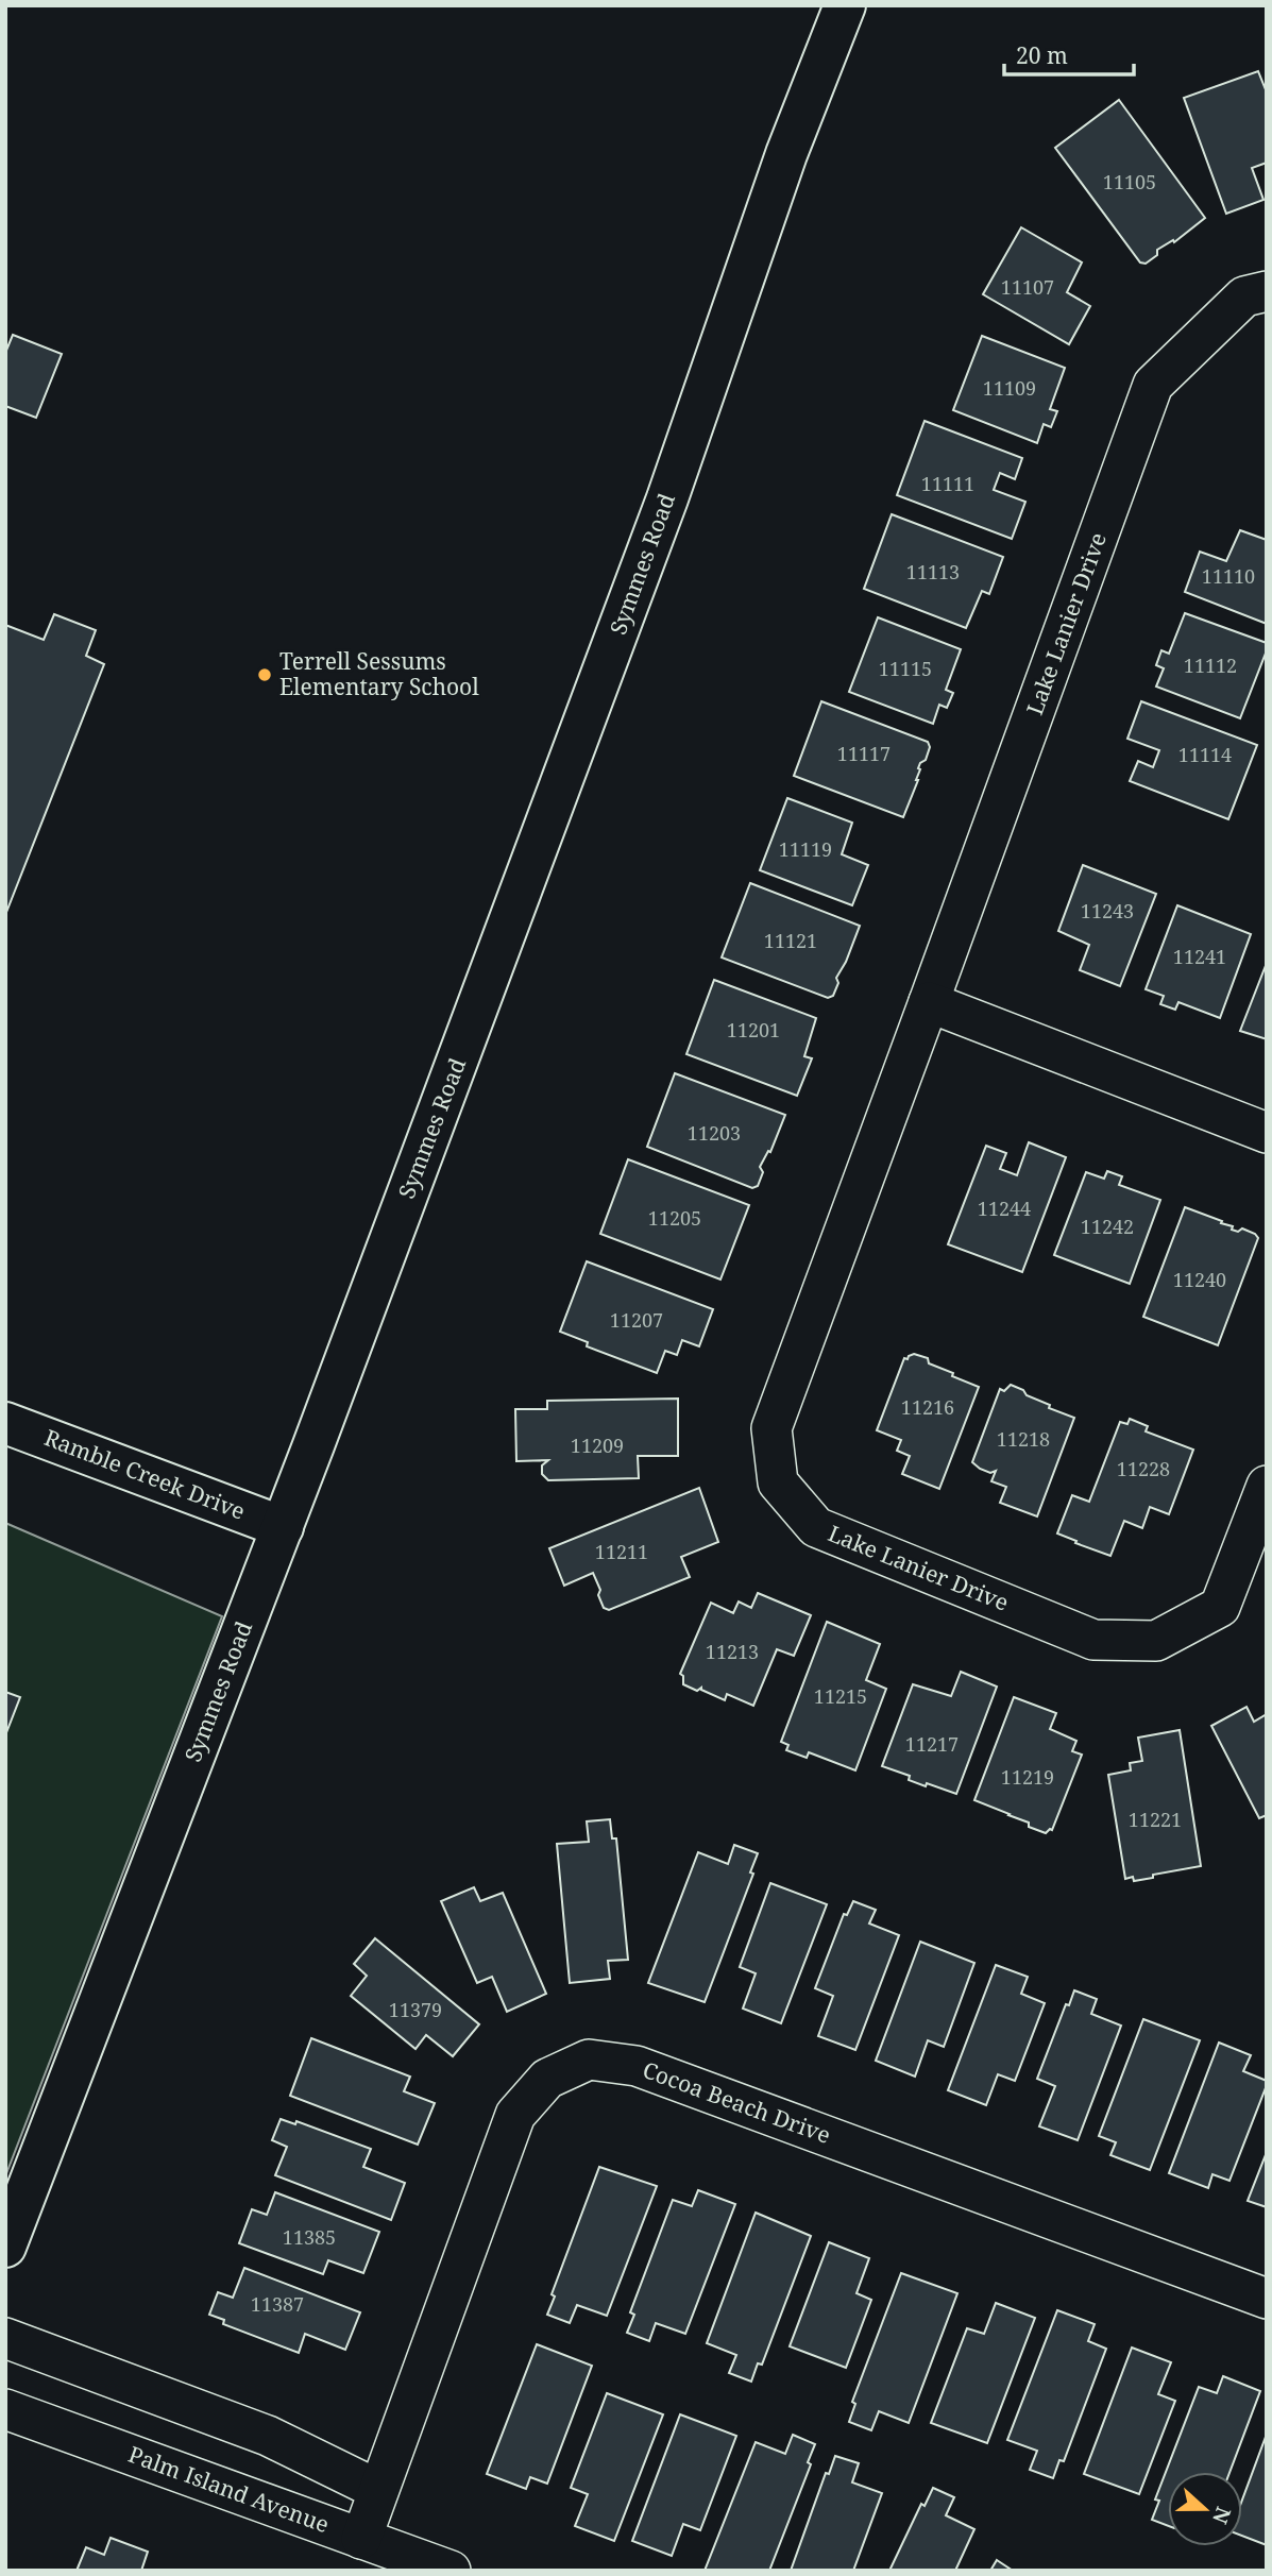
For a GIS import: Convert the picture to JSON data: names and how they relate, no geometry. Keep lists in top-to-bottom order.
{
  "streets": {
    "street": [
      "Symmes Road",
      "Lake Lanier Drive",
      "Ramble Creek Drive",
      "Cocoa Beach Drive",
      "Palm Island Avenue"
    ]
  },
  "crossings": [
    ["Symmes Road", "Ramble Creek Drive"],
    ["Cocoa Beach Drive", "Palm Island Avenue"]
  ],
  "places": ["Terrell Sessums Elementary School"],
  "house_numbers": [
    "11105",
    "11107",
    "11109",
    "11111",
    "11113",
    "11110",
    "11112",
    "11115",
    "11117",
    "11114",
    "11119",
    "11243",
    "11121",
    "11241",
    "11201",
    "11203",
    "11244",
    "11205",
    "11242",
    "11240",
    "11207",
    "11216",
    "11218",
    "11209",
    "11228",
    "11211",
    "11213",
    "11215",
    "11217",
    "11219",
    "11221",
    "11379",
    "11385",
    "11387"
  ],
  "scale_bar": "20 m",
  "north": "right"
}
